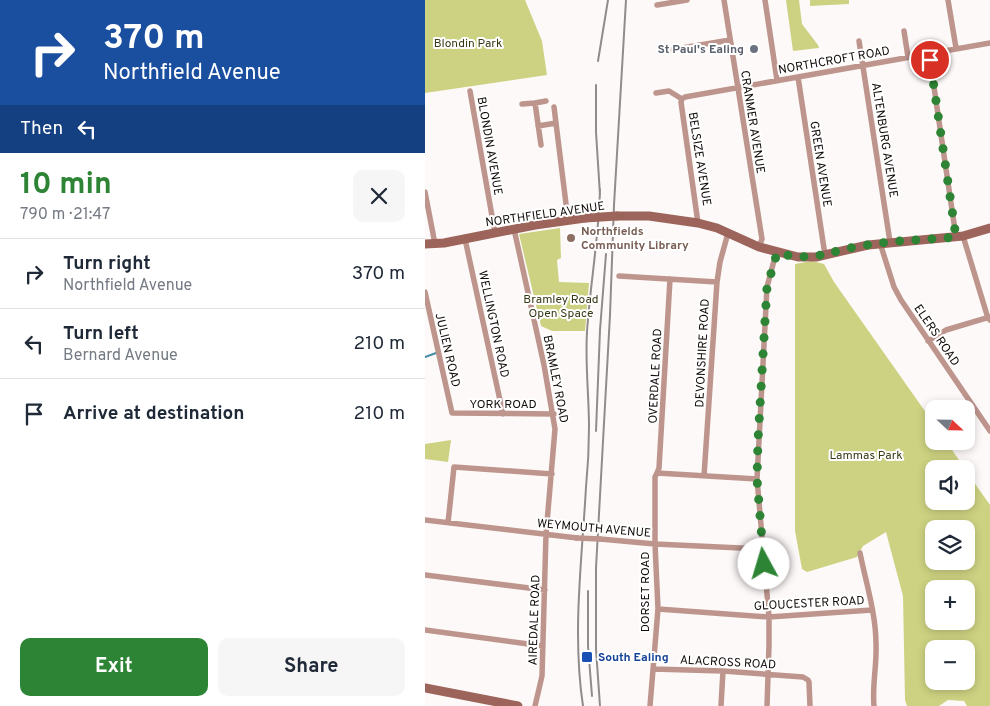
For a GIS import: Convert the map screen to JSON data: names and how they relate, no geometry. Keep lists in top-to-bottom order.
{
  "streets": {
    "main road": ["NORTHFIELD AVENUE"],
    "street": [
      "NORTHCROFT ROAD",
      "CRANMER AVENUE",
      "ALTENBURG AVENUE",
      "BLONDIN AVENUE",
      "BELSIZE AVENUE",
      "GREEN AVENUE",
      "WELLINGTON ROAD",
      "ELERS ROAD",
      "JULIEN ROAD",
      "DEVONSHIRE ROAD",
      "OVERDALE ROAD",
      "BRAMLEY ROAD",
      "YORK ROAD",
      "WEYMOUTH AVENUE",
      "DORSET ROAD",
      "GLOUCESTER ROAD",
      "AIREDALE ROAD",
      "ALACROSS ROAD"
    ]
  },
  "crossings": [
    ["NORTHCROFT ROAD", "CRANMER AVENUE"],
    ["NORTHCROFT ROAD", "ALTENBURG AVENUE"],
    ["NORTHCROFT ROAD", "BELSIZE AVENUE"],
    ["NORTHCROFT ROAD", "GREEN AVENUE"],
    ["CRANMER AVENUE", "NORTHFIELD AVENUE"],
    ["ALTENBURG AVENUE", "NORTHFIELD AVENUE"],
    ["BLONDIN AVENUE", "NORTHFIELD AVENUE"],
    ["BELSIZE AVENUE", "NORTHFIELD AVENUE"],
    ["GREEN AVENUE", "NORTHFIELD AVENUE"],
    ["NORTHFIELD AVENUE", "WELLINGTON ROAD"],
    ["NORTHFIELD AVENUE", "ELERS ROAD"],
    ["NORTHFIELD AVENUE", "DEVONSHIRE ROAD"],
    ["NORTHFIELD AVENUE", "BRAMLEY ROAD"],
    ["WELLINGTON ROAD", "YORK ROAD"],
    ["JULIEN ROAD", "YORK ROAD"],
    ["OVERDALE ROAD", "DORSET ROAD"],
    ["BRAMLEY ROAD", "YORK ROAD"],
    ["BRAMLEY ROAD", "WEYMOUTH AVENUE"],
    ["BRAMLEY ROAD", "AIREDALE ROAD"],
    ["WEYMOUTH AVENUE", "DORSET ROAD"],
    ["WEYMOUTH AVENUE", "AIREDALE ROAD"],
    ["DORSET ROAD", "GLOUCESTER ROAD"],
    ["DORSET ROAD", "ALACROSS ROAD"]
  ],
  "parks": ["Blondin Park", "Bramley Road Open Space", "Lammas Park"],
  "places": {
    "other": ["St Paul's Ealing", "Northfields Community Library"],
    "transit": ["South Ealing"]
  },
  "north": "right",
  "page": {
    "turn": ["370 m", "Northfield Avenue"],
    "then": "Then",
    "heading": ["10 min", "790 m · 21:47"],
    "list": [
      {
        "name": "Turn right",
        "note": "Northfield Avenue",
        "value": "370 m"
      },
      {
        "name": "Turn left",
        "note": "Bernard Avenue",
        "value": "210 m"
      },
      {
        "name": "Arrive at destination",
        "value": "210 m"
      }
    ],
    "map_buttons": ["+", "−"],
    "buttons": ["Exit", "Share"]
  }
}
